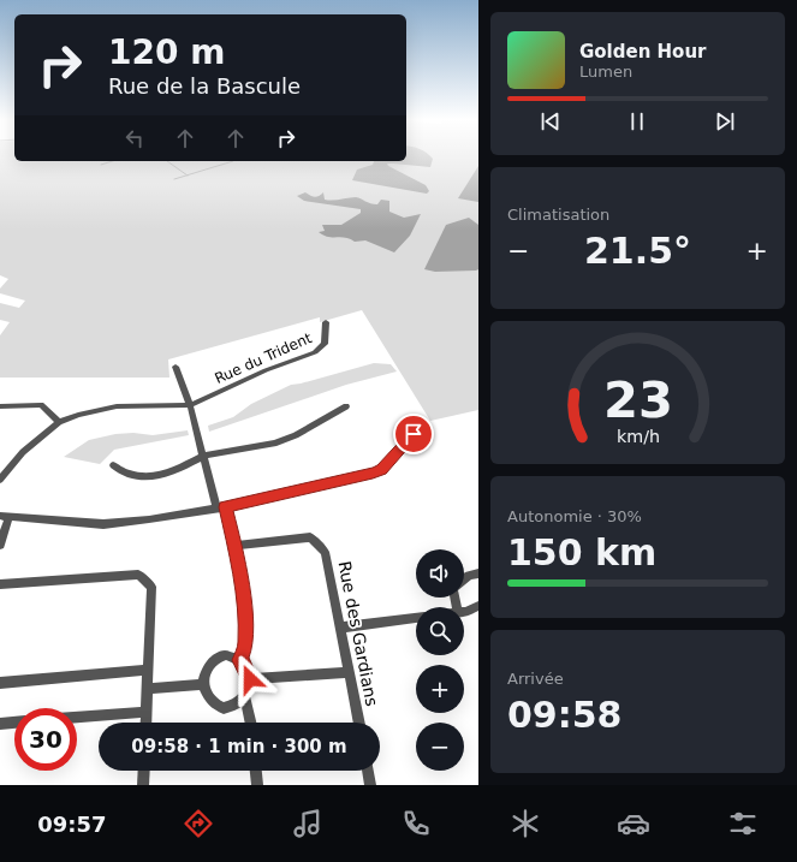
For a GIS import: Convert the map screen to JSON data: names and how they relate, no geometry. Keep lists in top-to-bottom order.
{
  "streets": {
    "street": ["Rue du Trident", "Rue des Gardians"]
  },
  "page": {
    "turn": ["120 m", "Rue de la Bascule"],
    "song": ["Golden Hour", "Lumen"],
    "tile": [
      "Climatisation",
      ["Autonomie · 30%", "150 km"],
      ["Arrivée", "09:58"]
    ],
    "heat": ["−", "21.5°", "+"],
    "map_buttons": ["+", "−"],
    "limit": "30",
    "trip": "09:58 · 1 min · 300 m",
    "tabs": "09:57",
    "gauge": ["23", "km/h"]
  }
}
